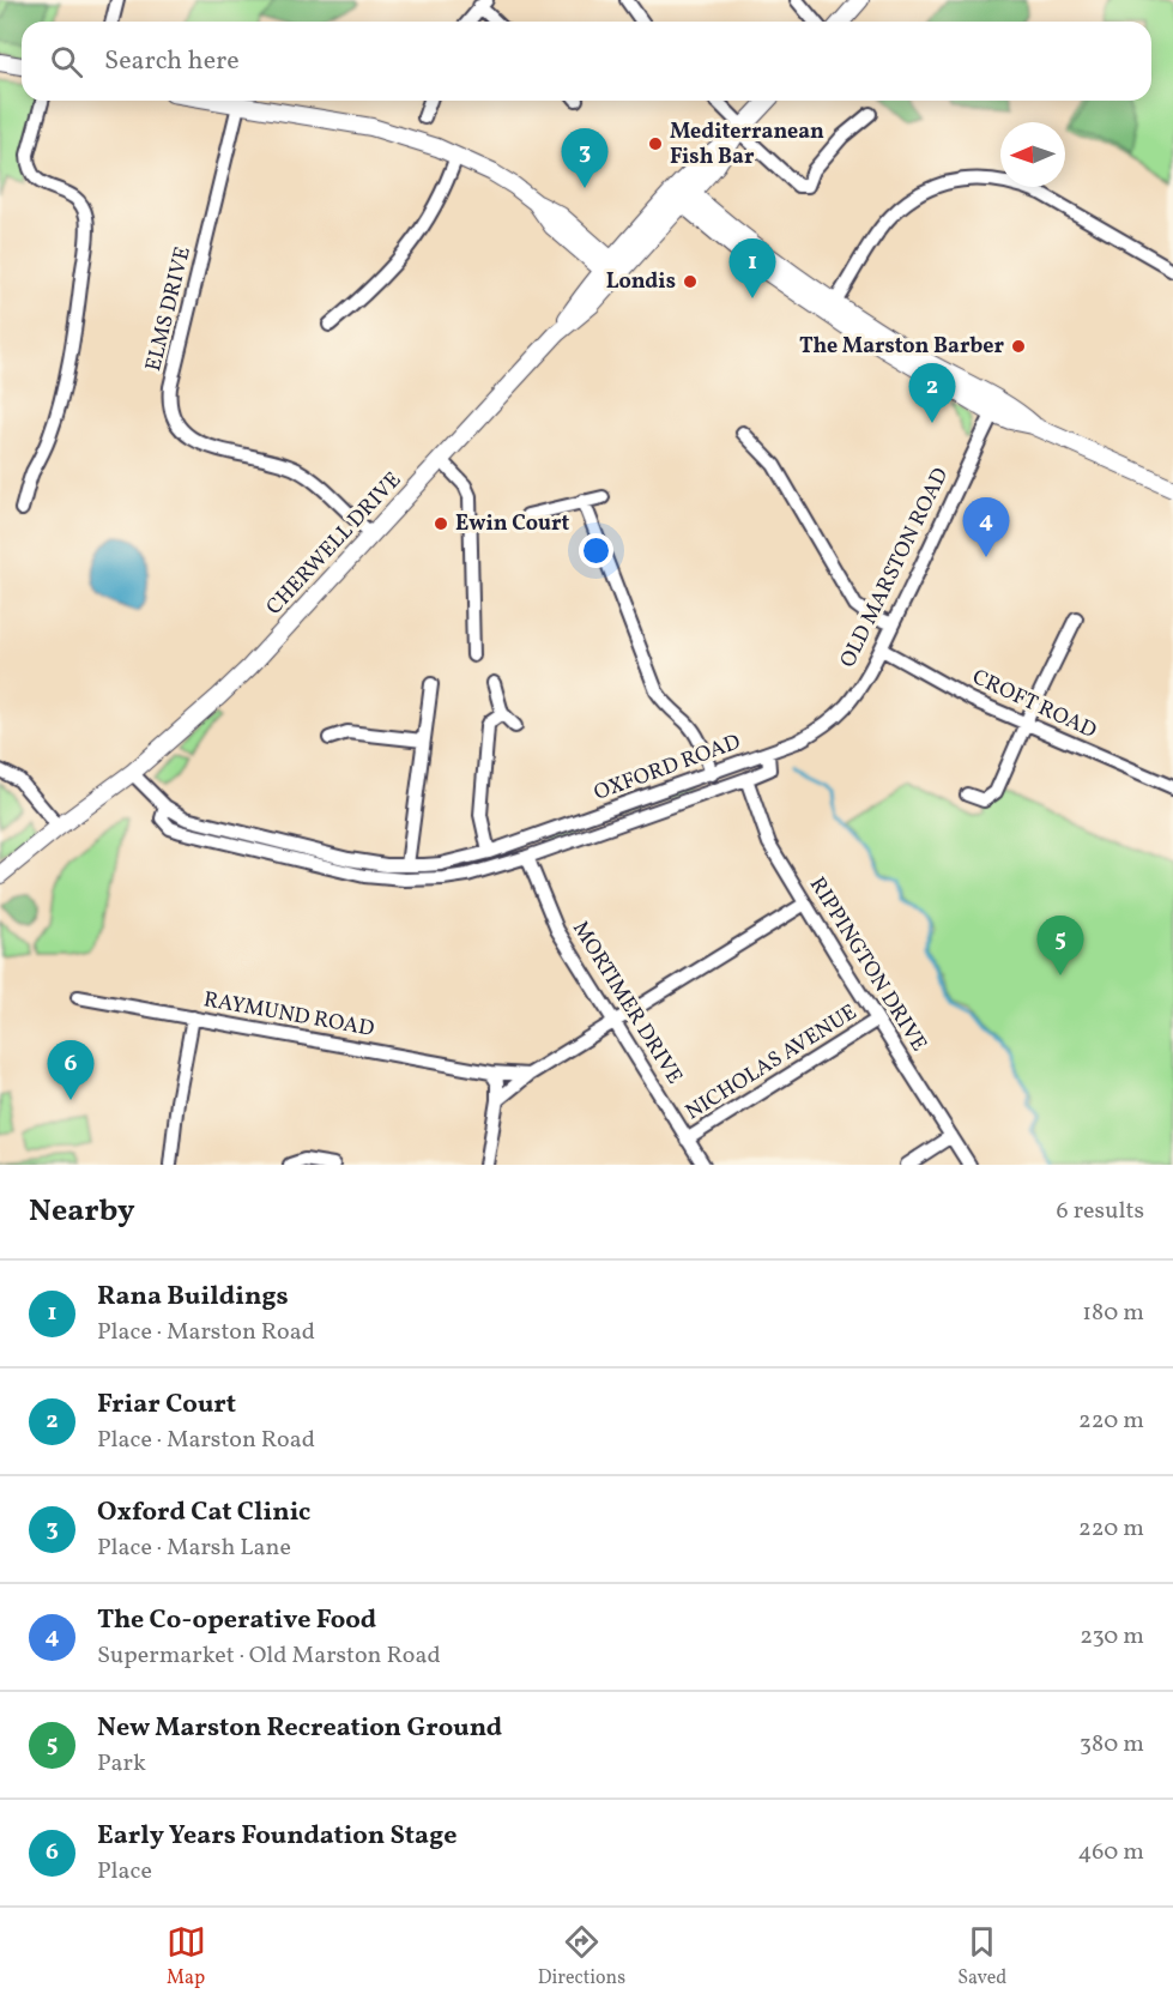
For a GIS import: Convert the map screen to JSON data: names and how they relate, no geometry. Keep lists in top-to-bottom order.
{
  "streets": {
    "main road": ["CHERWELL DRIVE"],
    "street": [
      "ELMS DRIVE",
      "OLD MARSTON ROAD",
      "CROFT ROAD",
      "OXFORD ROAD",
      "RIPPINGTON DRIVE",
      "MORTIMER DRIVE",
      "RAYMUND ROAD",
      "NICHOLAS AVENUE"
    ]
  },
  "crossings": [
    ["ELMS DRIVE", "CHERWELL DRIVE"],
    ["CHERWELL DRIVE", "OXFORD ROAD"],
    ["OLD MARSTON ROAD", "CROFT ROAD"],
    ["OLD MARSTON ROAD", "OXFORD ROAD"],
    ["OXFORD ROAD", "RIPPINGTON DRIVE"],
    ["OXFORD ROAD", "MORTIMER DRIVE"],
    ["RIPPINGTON DRIVE", "NICHOLAS AVENUE"],
    ["MORTIMER DRIVE", "NICHOLAS AVENUE"]
  ],
  "places": [
    "Mediterranean Fish Bar",
    "Londis",
    "The Marston Barber",
    "Ewin Court"
  ],
  "north": "left",
  "page": {
    "search": "Search here",
    "pins": [
      "3",
      "1",
      "2",
      "4",
      "5",
      "6"
    ],
    "heading": ["Nearby", "6 results"],
    "list": [
      {
        "mark": "1",
        "name": "Rana Buildings",
        "note": "Place · Marston Road",
        "value": "180 m"
      },
      {
        "mark": "2",
        "name": "Friar Court",
        "note": "Place · Marston Road",
        "value": "220 m"
      },
      {
        "mark": "3",
        "name": "Oxford Cat Clinic",
        "note": "Place · Marsh Lane",
        "value": "220 m"
      },
      {
        "mark": "4",
        "name": "The Co-operative Food",
        "note": "Supermarket · Old Marston Road",
        "value": "230 m"
      },
      {
        "mark": "5",
        "name": "New Marston Recreation Ground",
        "note": "Park",
        "value": "380 m"
      },
      {
        "mark": "6",
        "name": "Early Years Foundation Stage",
        "note": "Place",
        "value": "460 m"
      }
    ],
    "nav": ["Map", "Directions", "Saved"]
  }
}
